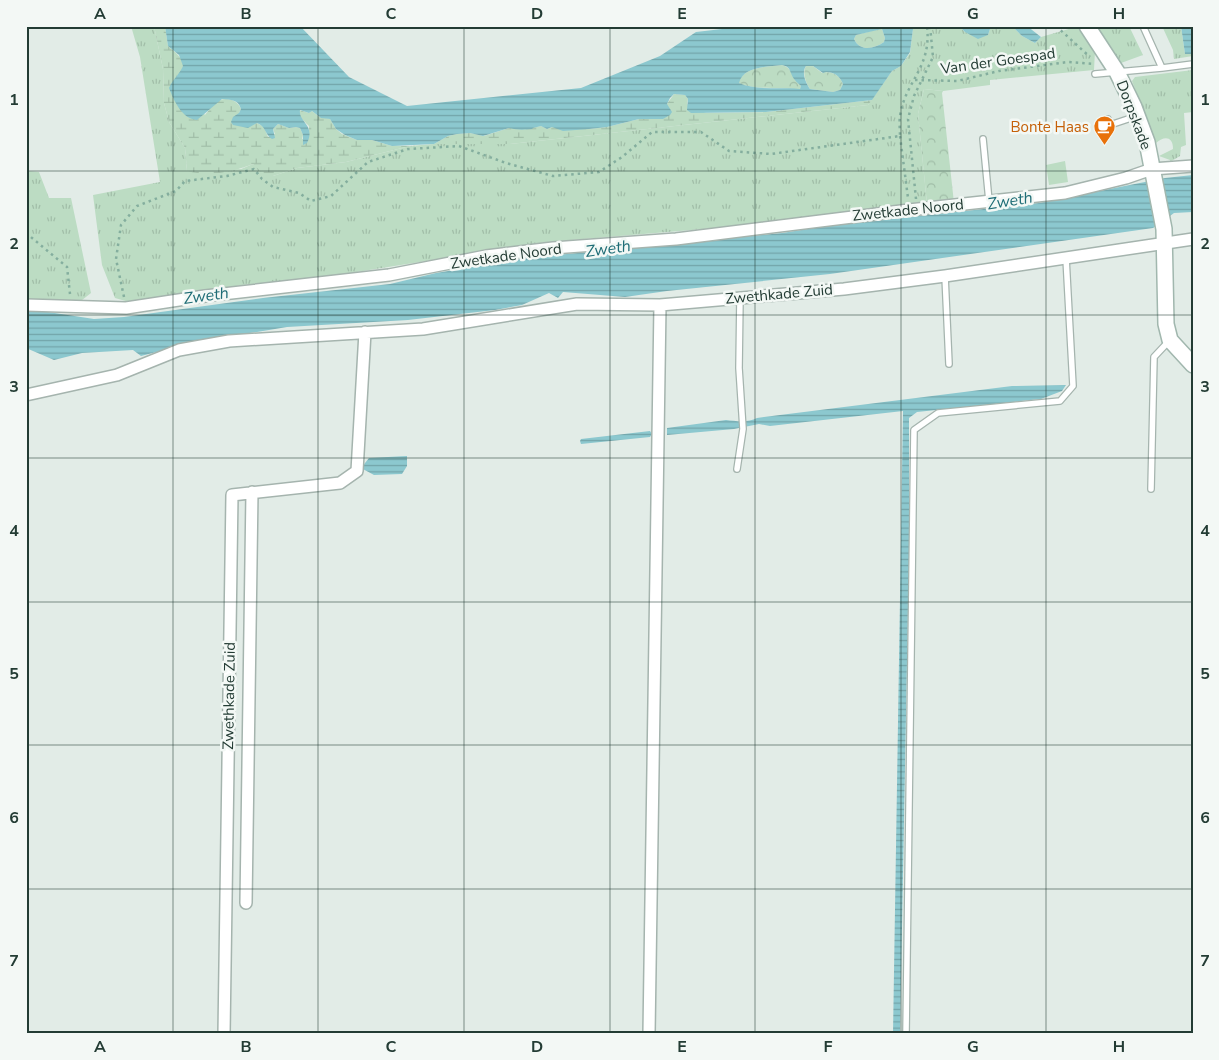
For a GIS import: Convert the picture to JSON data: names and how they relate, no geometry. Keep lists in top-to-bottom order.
{
  "streets": {
    "street": ["Dorpskade", "Zwetkade Noord", "Zwethkade Zuid"],
    "path": ["Van der Goespad"]
  },
  "crossings": [
    ["Dorpskade", "Zwetkade Noord"],
    ["Dorpskade", "Zwethkade Zuid"]
  ],
  "water": ["Zweth"],
  "places": {
    "cafe": ["Bonte Haas"]
  },
  "grid": {
    "columns": [
      "A",
      "B",
      "C",
      "D",
      "E",
      "F",
      "G",
      "H"
    ],
    "rows": [
      "1",
      "2",
      "3",
      "4",
      "5",
      "6",
      "7"
    ]
  }
}
